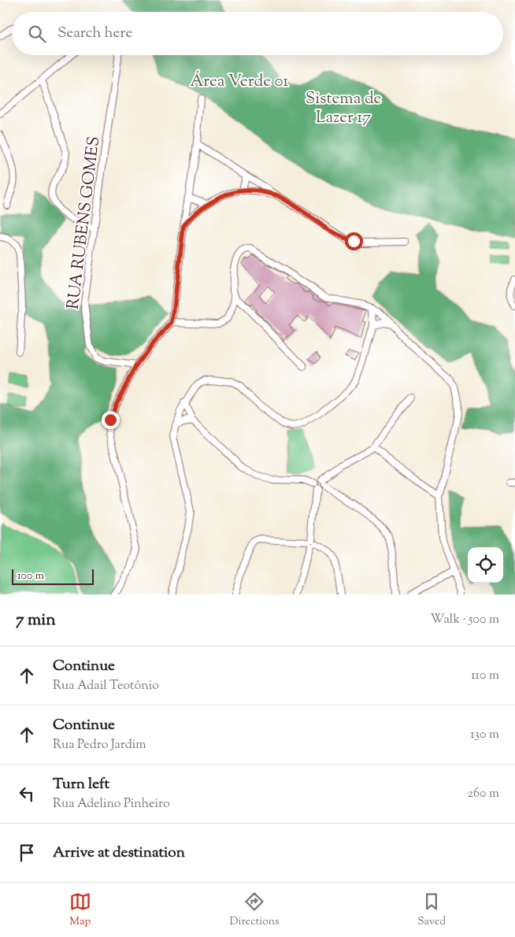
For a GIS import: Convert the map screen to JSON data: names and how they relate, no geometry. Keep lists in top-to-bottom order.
{
  "streets": {
    "street": ["RUA RUBENS GOMES"]
  },
  "parks": ["Área Verde 01", "Sistema de Lazer 17"],
  "scale_bar": "100 m",
  "page": {
    "search": "Search here",
    "scale": "100 m",
    "heading": ["7 min", "Walk · 500 m"],
    "list": [
      ["Continue", "Rua Adail Teotônio", "110 m"],
      ["Continue", "Rua Pedro Jardim", "130 m"],
      ["Turn left", "Rua Adelino Pinheiro", "260 m"],
      "Arrive at destination"
    ],
    "nav": ["Map", "Directions", "Saved"]
  }
}
